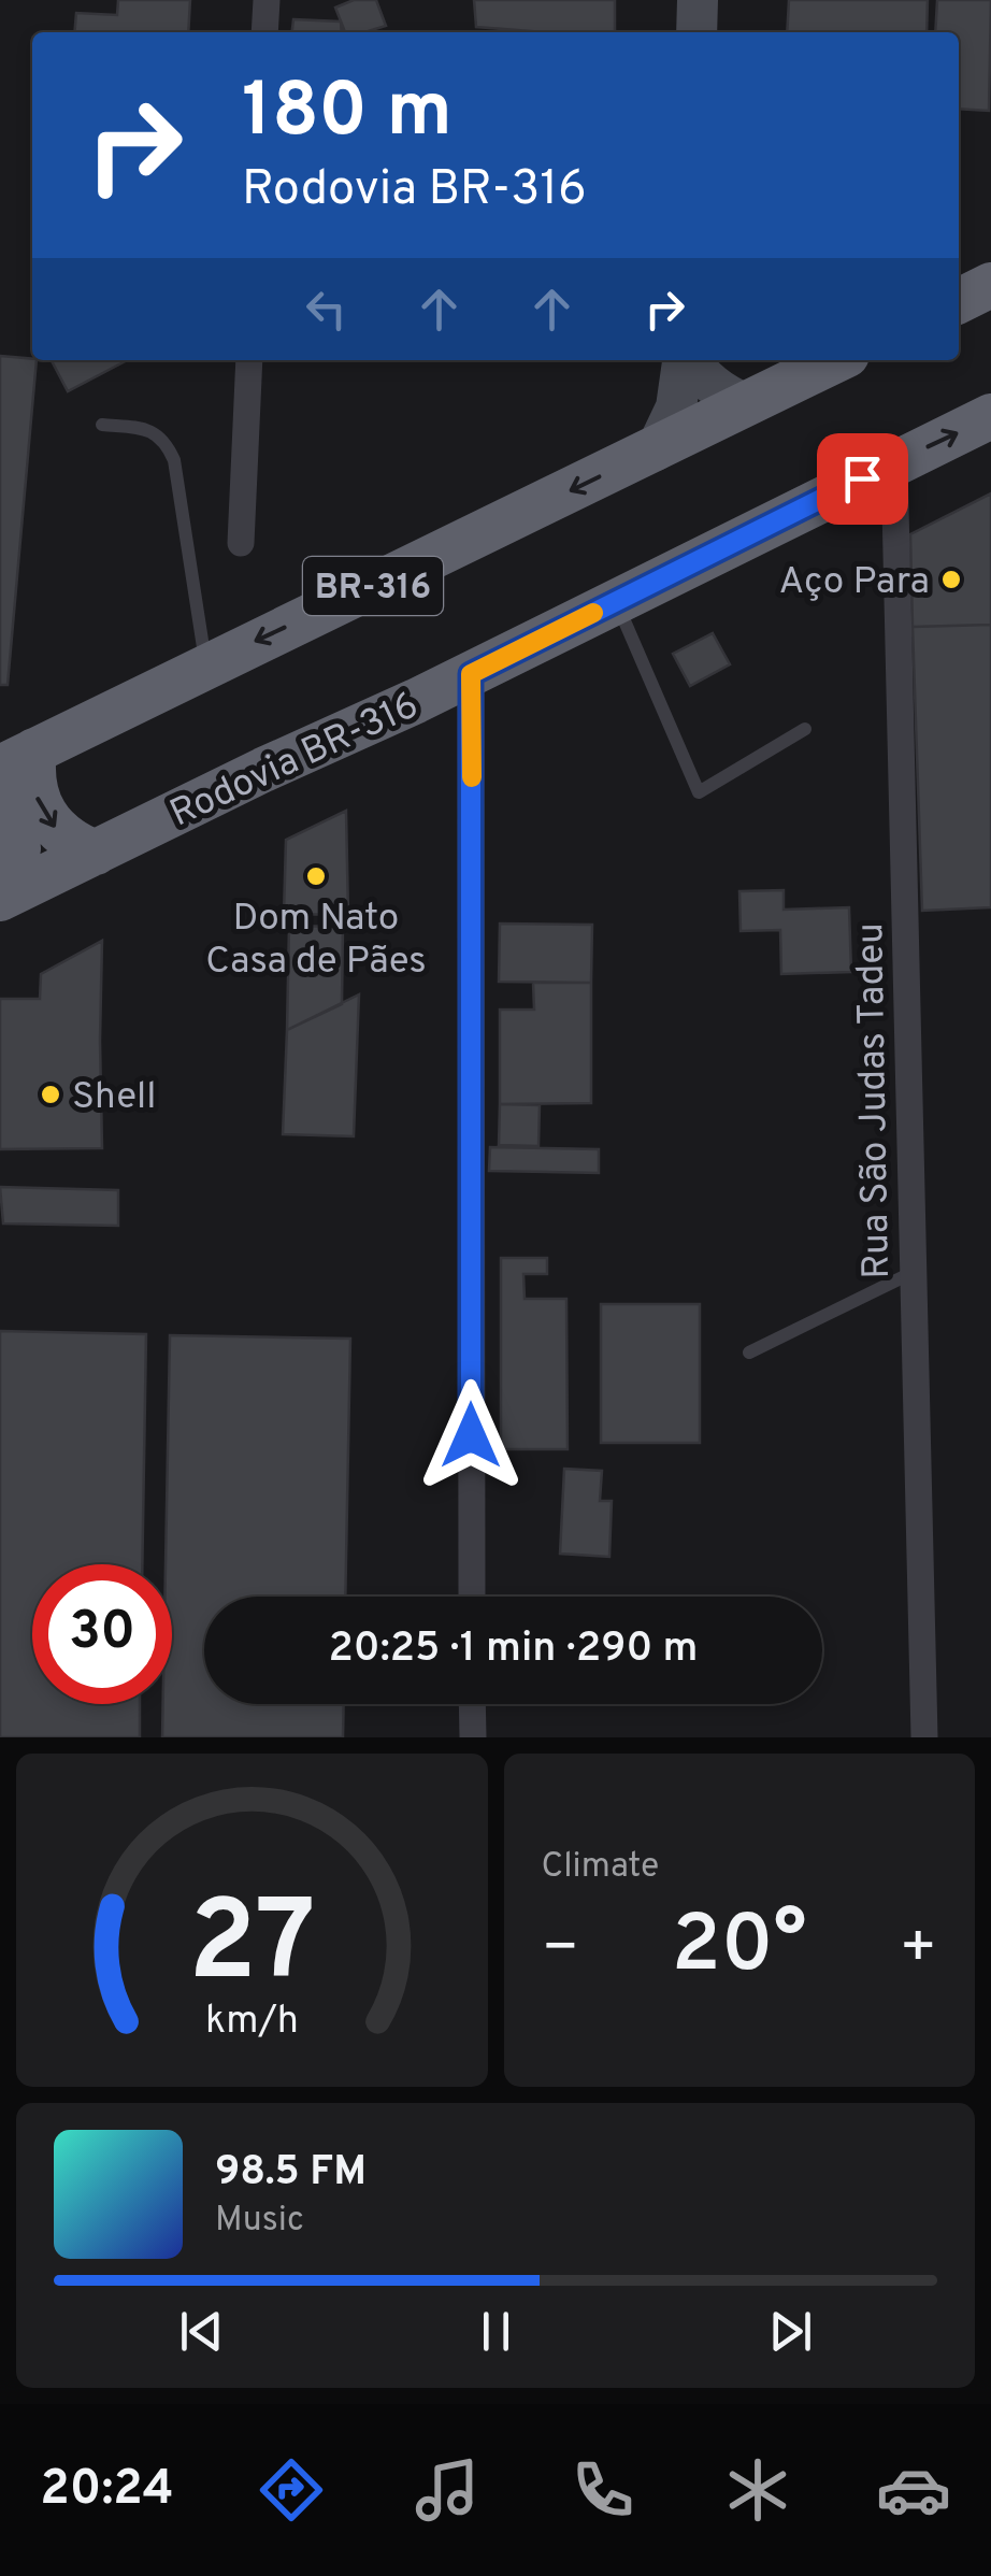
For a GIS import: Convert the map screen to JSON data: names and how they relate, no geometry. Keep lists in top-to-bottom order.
{
  "streets": {
    "highway": ["BR-316", "Rodovia BR-316"],
    "street": ["Rua São Judas Tadeu"]
  },
  "crossings": [
    ["Rodovia BR-316", "Rua São Judas Tadeu"]
  ],
  "places": ["Aço Para", "Dom Nato Casa de Pães", "Shell"],
  "page": {
    "turn": ["180 m", "Rodovia BR-316"],
    "limit": "30",
    "trip": "20:25 · 1 min · 290 m",
    "tile": "Climate",
    "heat": ["−", "20°", "+"],
    "song": ["98.5 FM", "Music"],
    "tabs": "20:24",
    "gauge": ["27", "km/h"]
  }
}
